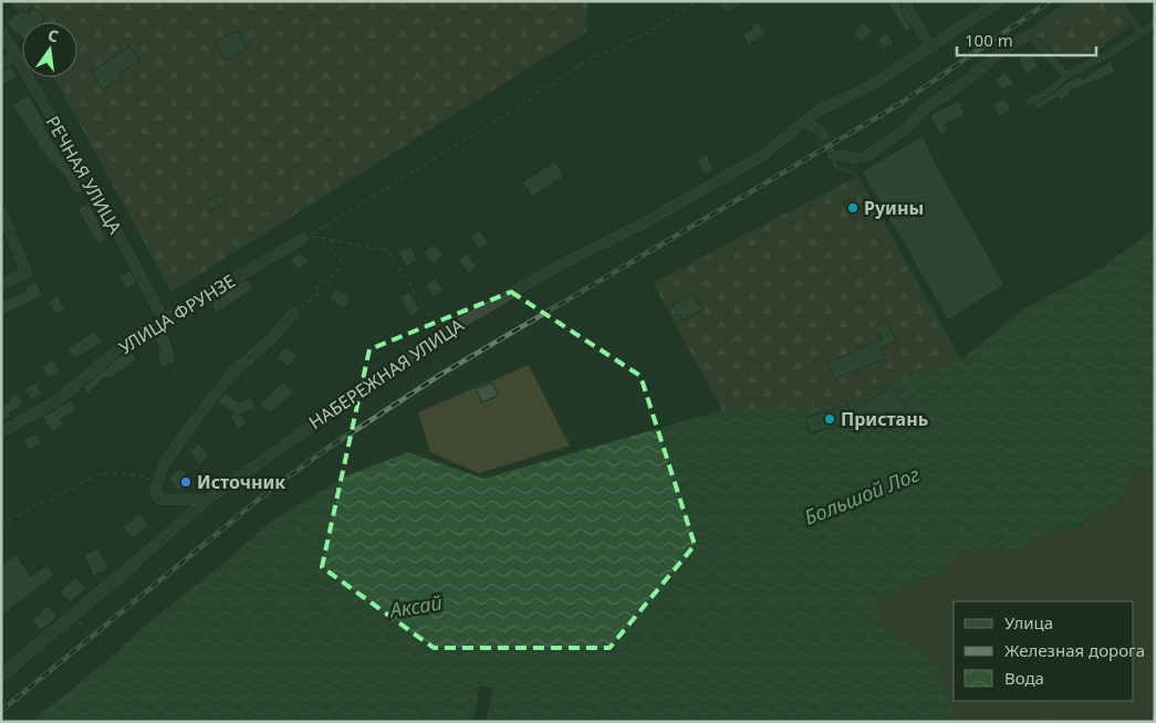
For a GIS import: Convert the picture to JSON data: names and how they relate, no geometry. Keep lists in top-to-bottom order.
{
  "streets": {
    "street": ["РЕЧНАЯ УЛИЦА", "УЛИЦА ФРУНЗЕ", "НАБЕРЕЖНАЯ УЛИЦА"]
  },
  "crossings": [
    ["РЕЧНАЯ УЛИЦА", "УЛИЦА ФРУНЗЕ"]
  ],
  "water": ["Большой Лог", "Аксай"],
  "places": ["Руины", "Пристань", "Источник"],
  "legend": ["Улица", "Железная дорога", "Вода"],
  "scale_bar": "100 m",
  "north": "top"
}
